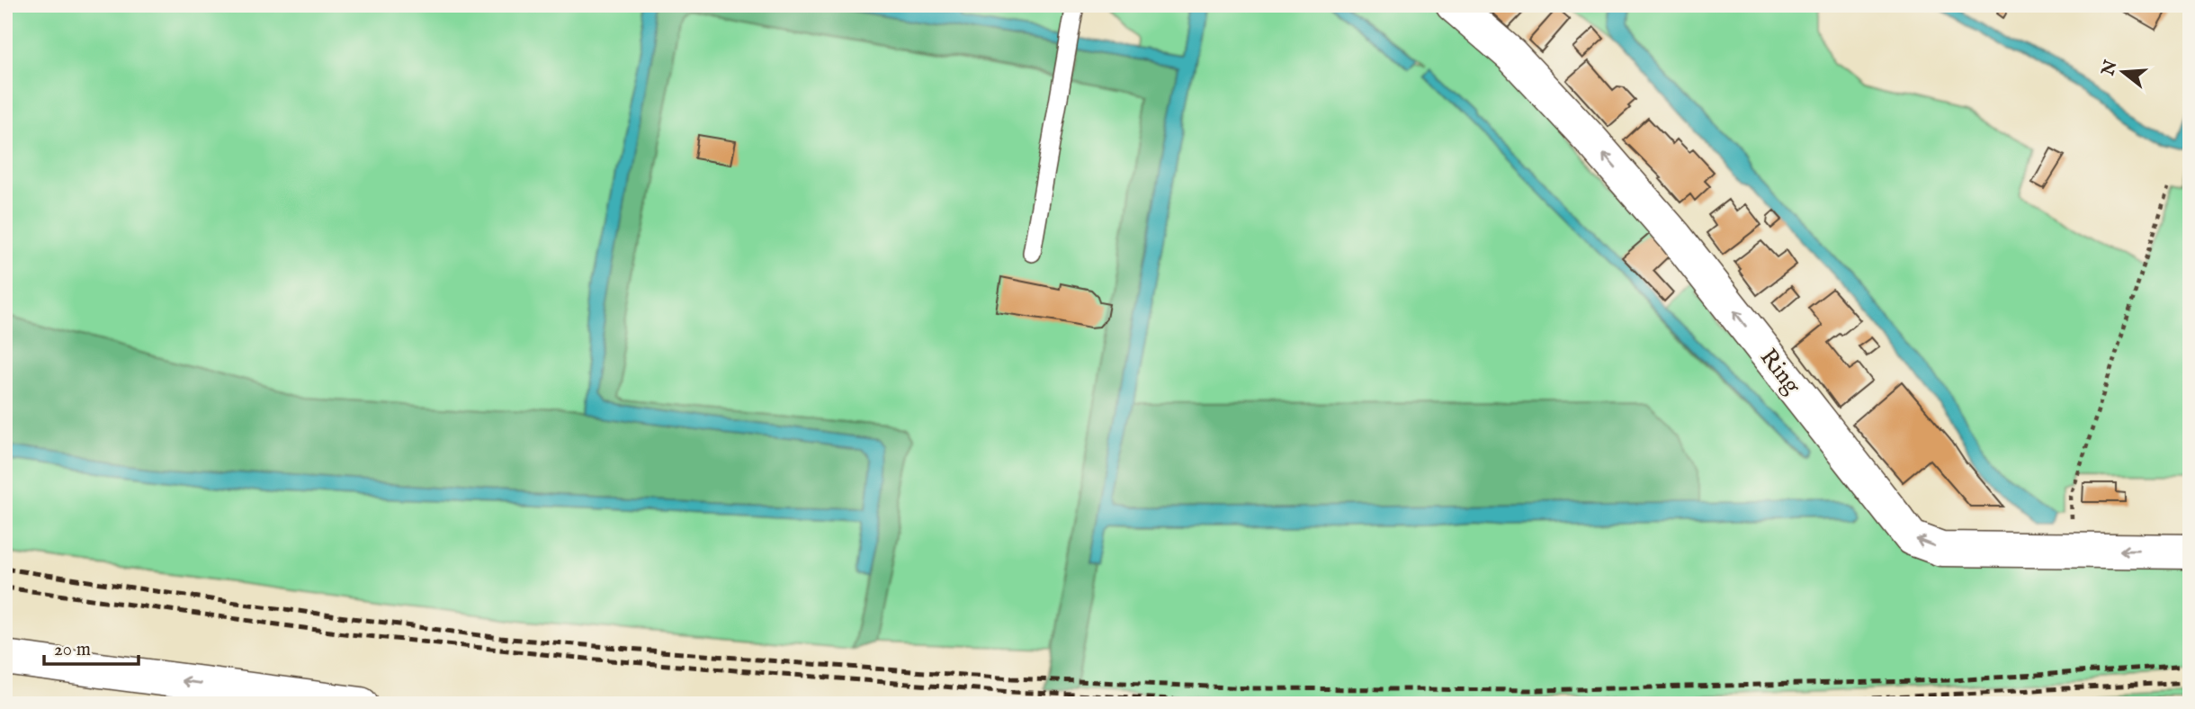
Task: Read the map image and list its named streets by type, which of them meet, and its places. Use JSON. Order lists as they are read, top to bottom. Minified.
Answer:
{"streets":{"main road":["Ring"]},"one_way":["Ring"],"scale_bar":"20 m","north":"left"}
